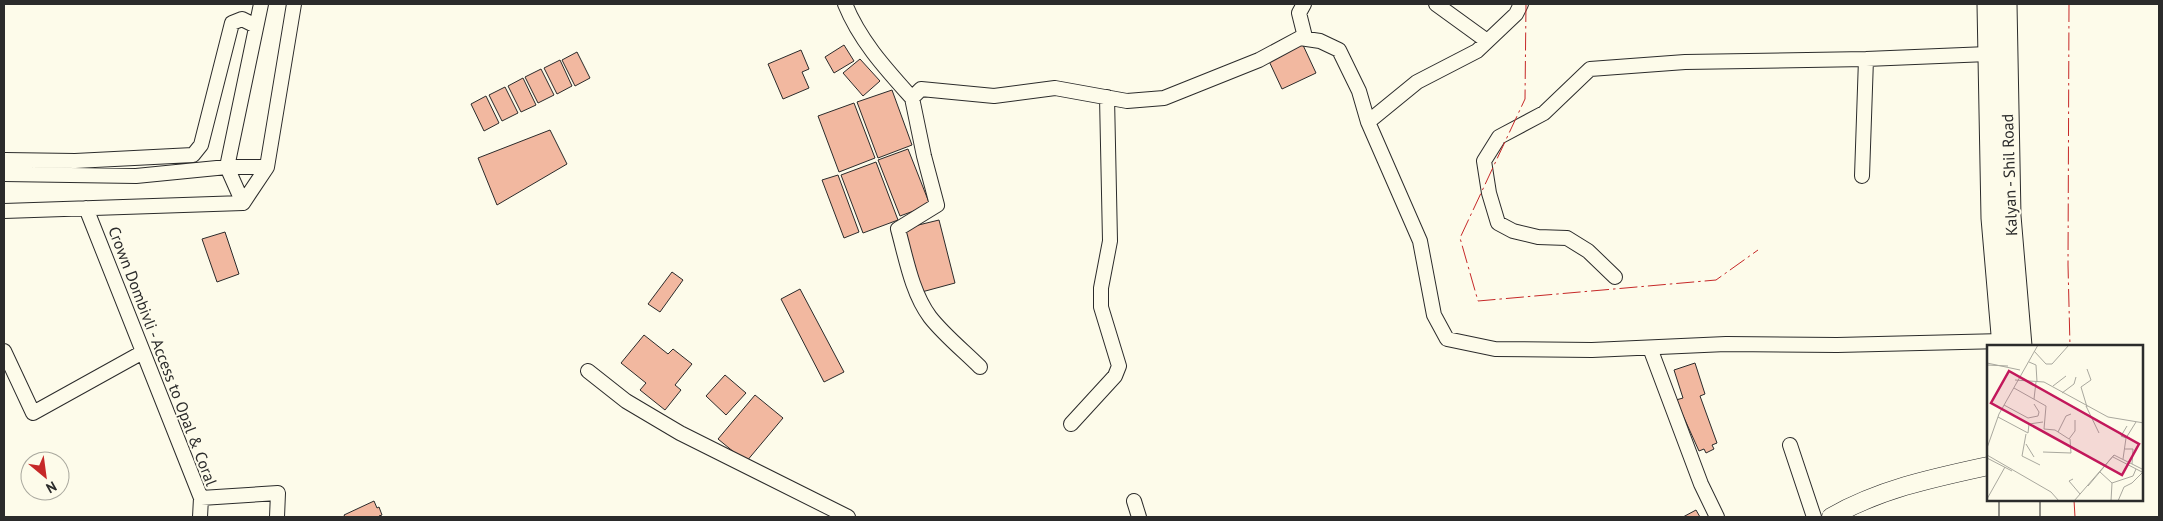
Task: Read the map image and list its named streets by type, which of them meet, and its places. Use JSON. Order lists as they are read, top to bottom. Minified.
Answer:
{"streets":{"main road":["Kalyan - Shil Road"],"street":["Crown Dombivli - Access to Opal & Coral"]},"north":"bottom right"}
